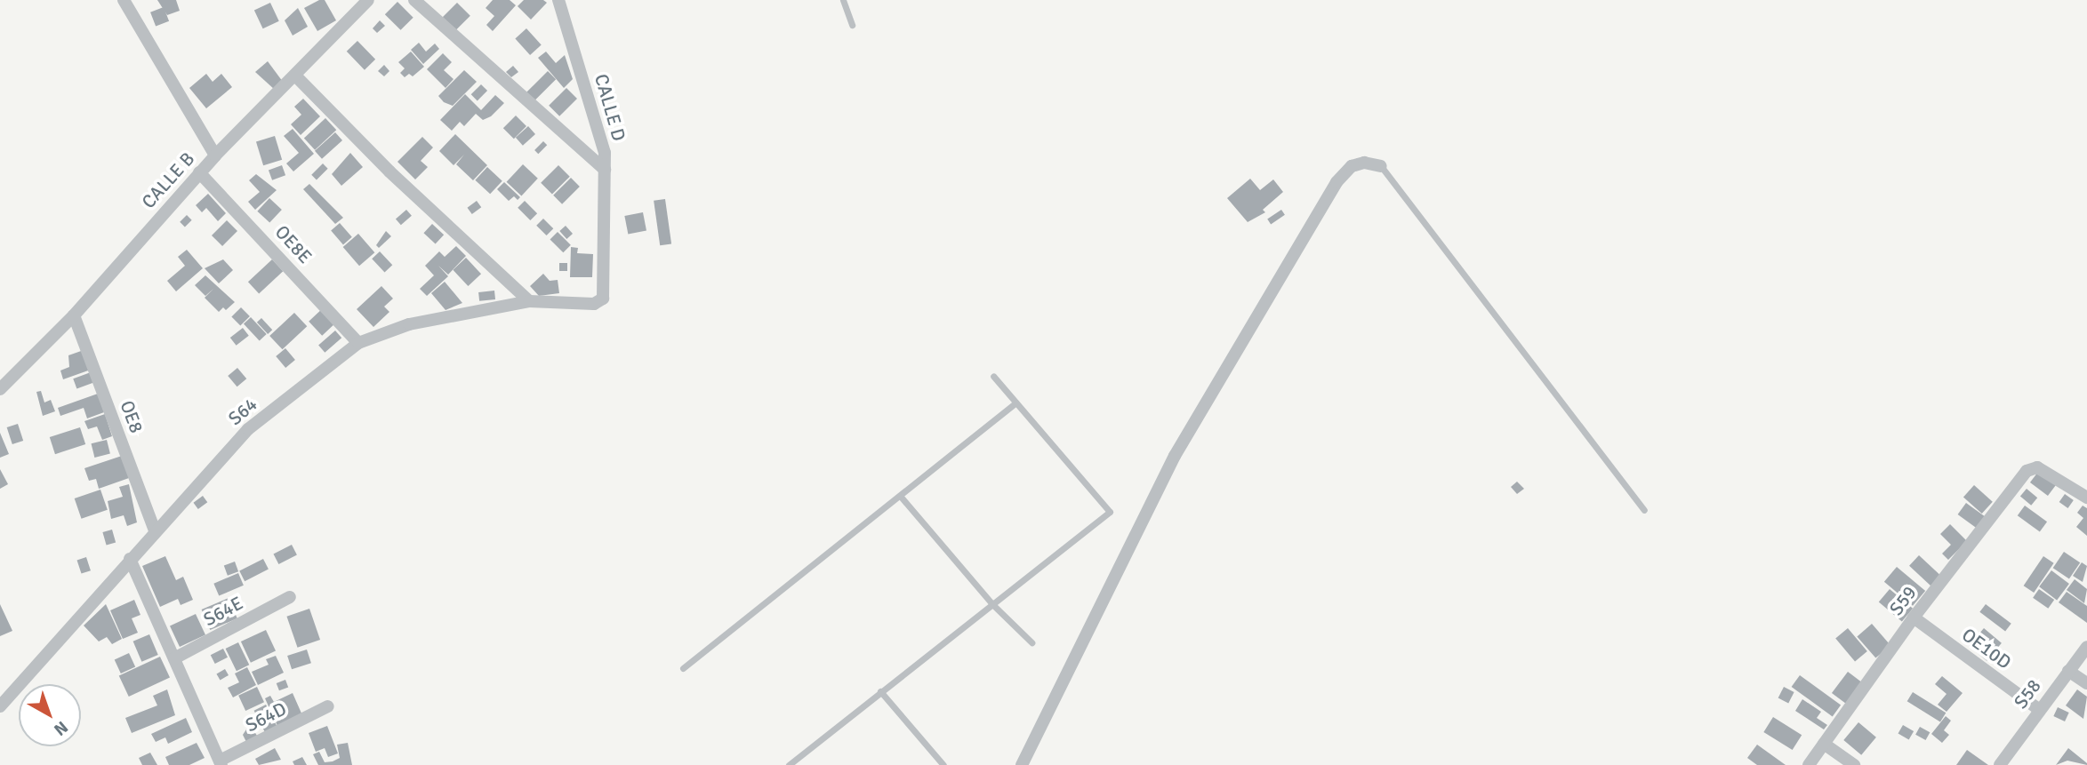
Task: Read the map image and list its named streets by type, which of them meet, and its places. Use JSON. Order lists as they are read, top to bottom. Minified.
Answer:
{"streets":{"street":["CALLE D","CALLE B","OE8E","S64","OE8","S59","S64E","OE10D","S58","S64D"]},"crossings":[["CALLE D","S64"],["CALLE B","OE8E"],["CALLE B","OE8"],["OE8E","S64"],["S64","OE8"],["S59","OE10D"],["OE10D","S58"]],"north":"bottom right"}
